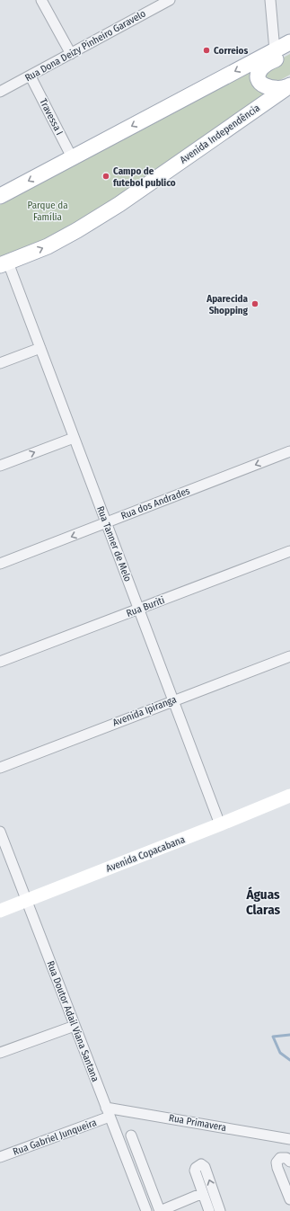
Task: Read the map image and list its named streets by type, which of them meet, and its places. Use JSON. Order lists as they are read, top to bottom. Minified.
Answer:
{"streets":{"main road":["Avenida Independência"],"street":["Rua Dona Deizy Pinheiro Garavelo","Travessa I","Rua dos Andrades","Rua Tanner de Melo","Rua Buriti","Avenida Ipiranga","Avenida Copacabana","Rua Doutor Adail Viana Santana","Rua Primavera","Rua Gabriel Junqueira"]},"crossings":[["Rua Dona Deizy Pinheiro Garavelo","Travessa I"],["Avenida Independência","Rua Tanner de Melo"],["Rua dos Andrades","Rua Tanner de Melo"],["Rua Tanner de Melo","Rua Buriti"],["Rua Tanner de Melo","Avenida Ipiranga"],["Rua Tanner de Melo","Avenida Copacabana"],["Avenida Copacabana","Rua Doutor Adail Viana Santana"],["Rua Doutor Adail Viana Santana","Rua Primavera"],["Rua Doutor Adail Viana Santana","Rua Gabriel Junqueira"],["Rua Primavera","Rua Gabriel Junqueira"]],"one_way":["Rua dos Andrades"],"districts":["Águas Claras"],"parks":["Parque da Família"],"places":["Correios","Campo de futebol publico","Aparecida Shopping"]}
